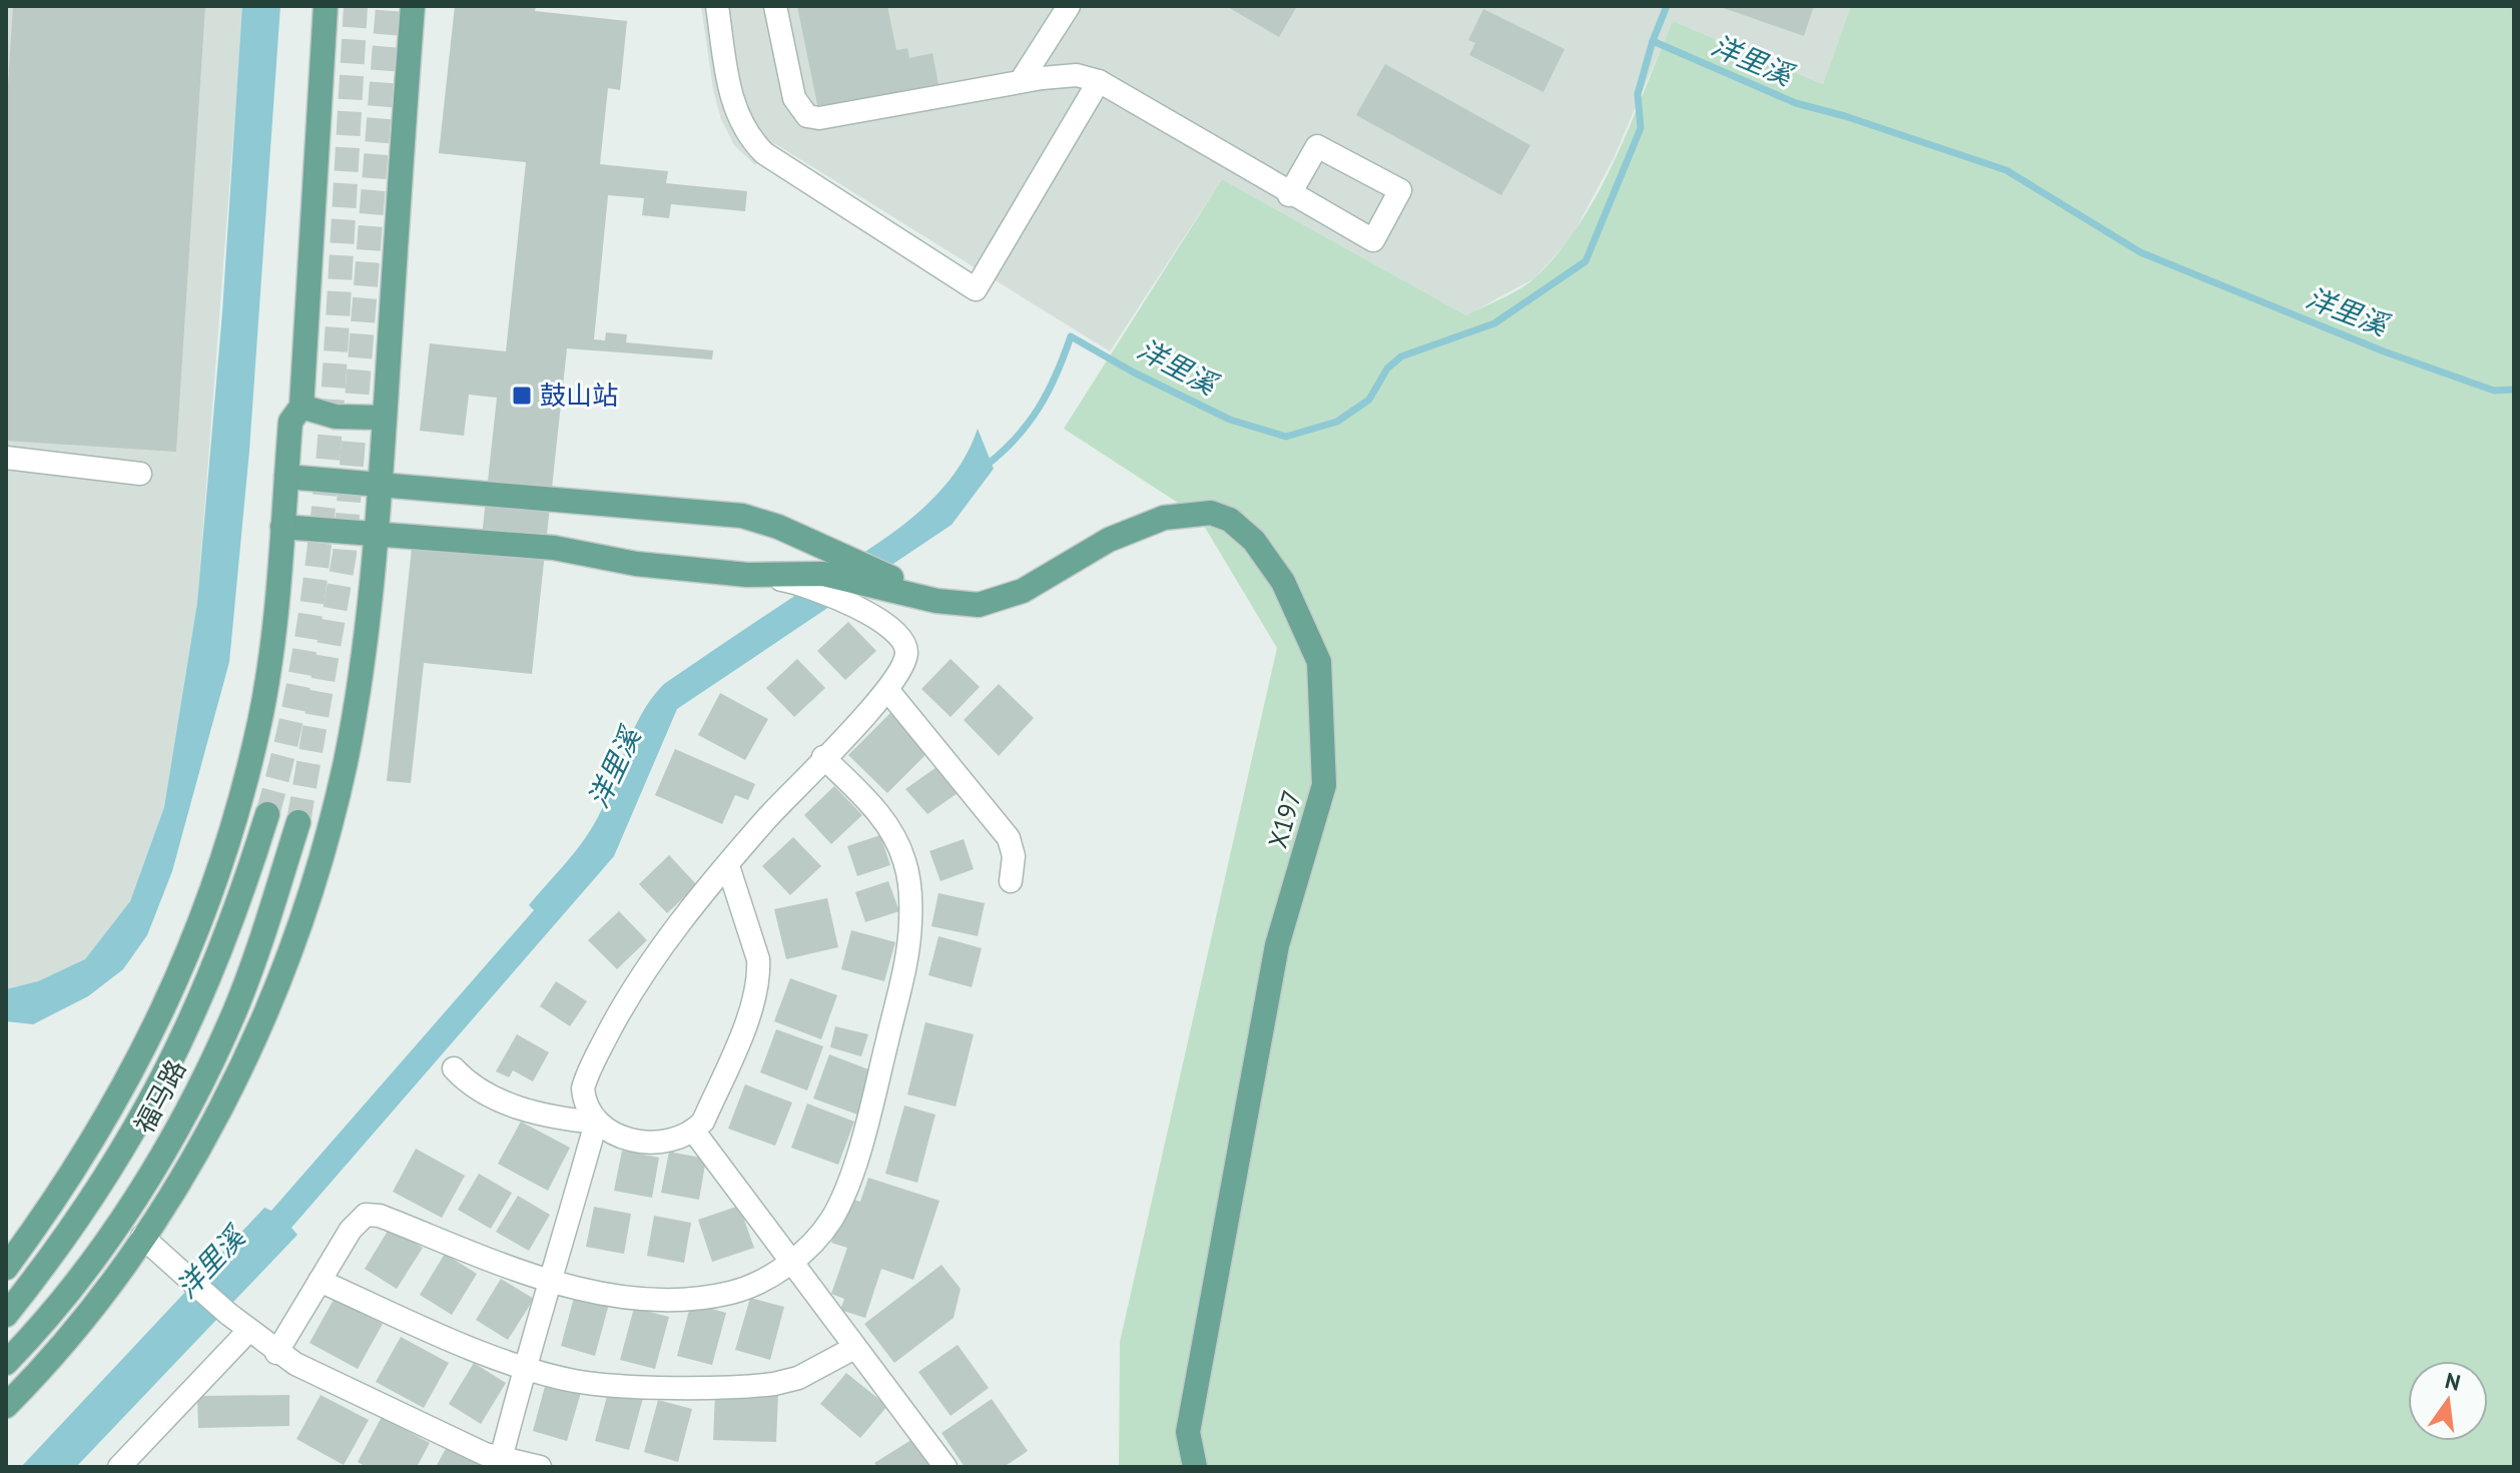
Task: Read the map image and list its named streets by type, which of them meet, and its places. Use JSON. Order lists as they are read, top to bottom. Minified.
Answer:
{"streets":{"main road":["X197","福马路"]},"water":["洋里溪"],"places":{"transit":["鼓山站"]},"north":"top"}
